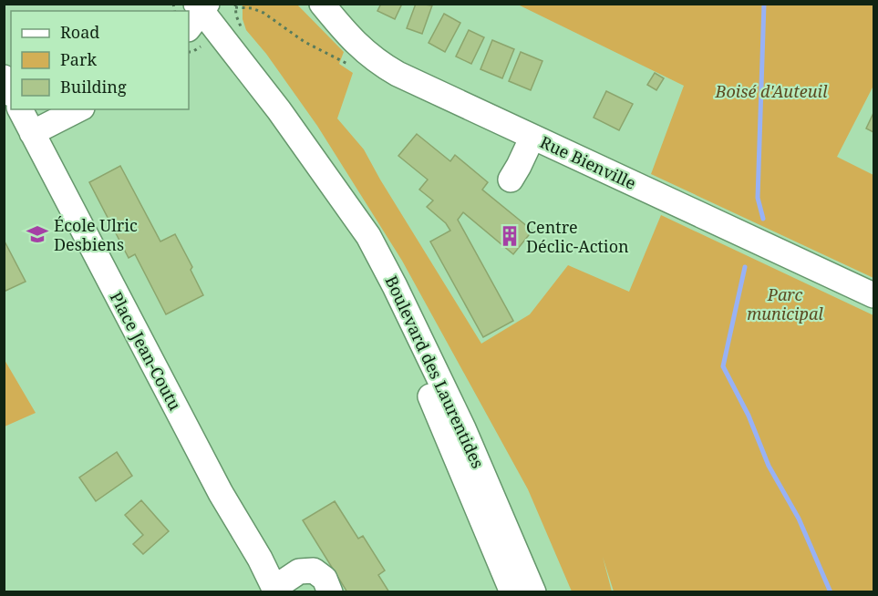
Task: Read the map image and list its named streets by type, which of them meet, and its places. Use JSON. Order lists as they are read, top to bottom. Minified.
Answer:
{"streets":{"street":["Rue Bienville","Place Jean-Coutu","Boulevard des Laurentides"]},"parks":["Boisé d'Auteuil","Parc municipal"],"places":{"school or university":["École Ulric Desbiens"],"building":["Centre Déclic-Action"]},"legend":["Road","Park","Building"]}
